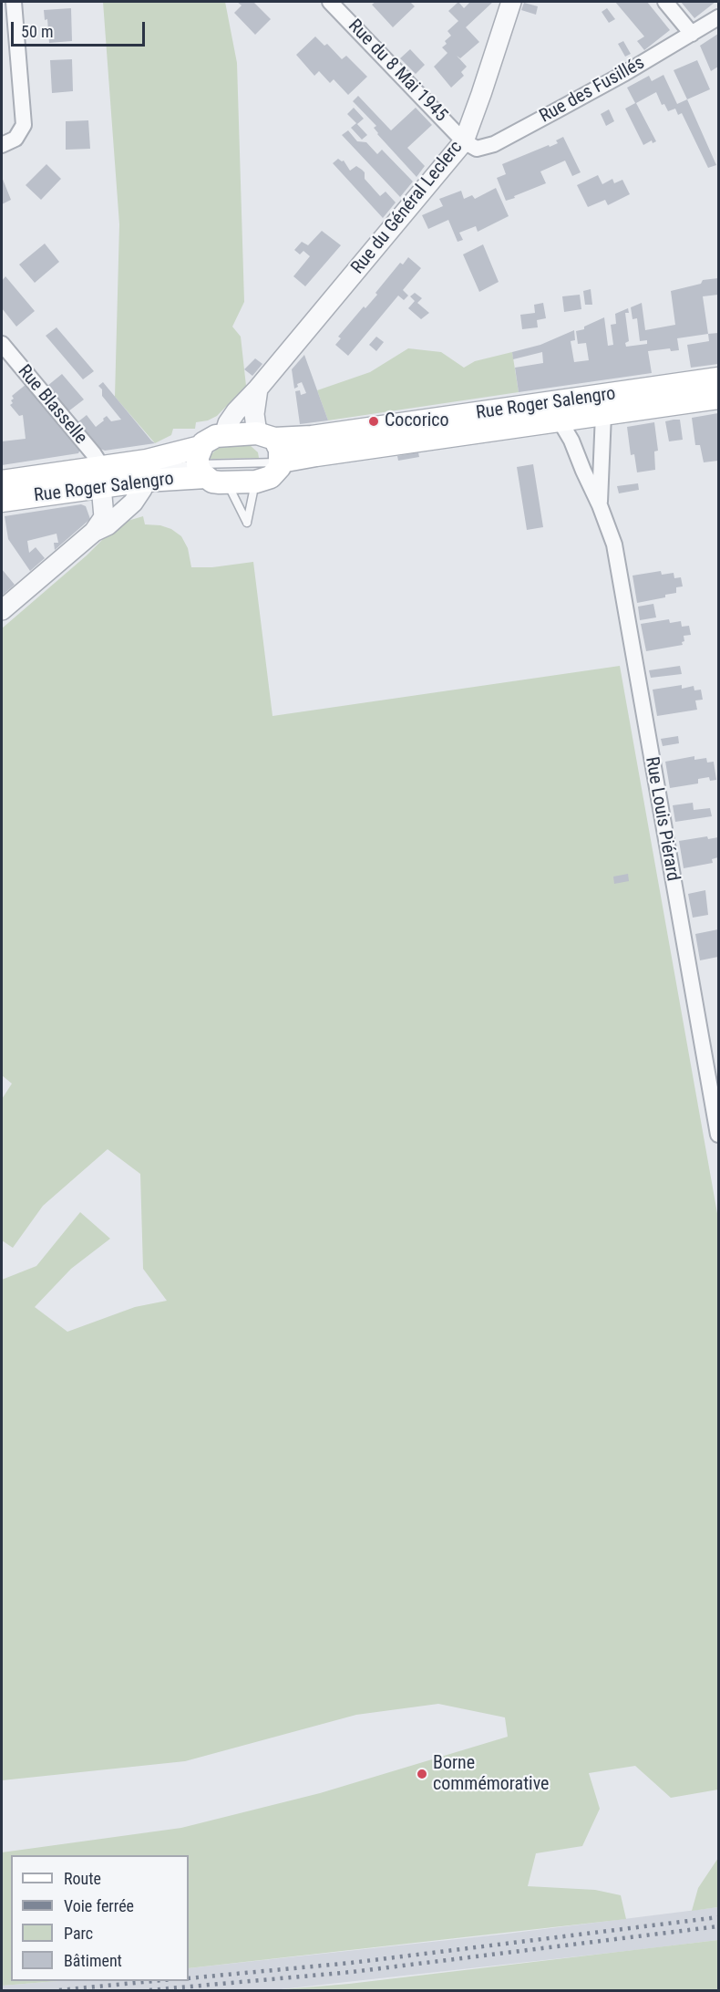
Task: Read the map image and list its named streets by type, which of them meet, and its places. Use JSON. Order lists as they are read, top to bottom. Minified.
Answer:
{"streets":{"main road":["Rue Roger Salengro"],"street":["Rue du 8 Mai 1945","Rue des Fusillés","Rue du Général Leclerc","Rue Blasselle","Rue Louis Piérard"]},"crossings":[["Rue du 8 Mai 1945","Rue des Fusillés"],["Rue du 8 Mai 1945","Rue du Général Leclerc"],["Rue des Fusillés","Rue du Général Leclerc"],["Rue du Général Leclerc","Rue Roger Salengro"],["Rue Roger Salengro","Rue Blasselle"],["Rue Roger Salengro","Rue Louis Piérard"]],"places":["Cocorico","Borne commémorative"],"legend":["Route","Voie ferrée","Parc","Bâtiment"],"scale_bar":"50 m"}
